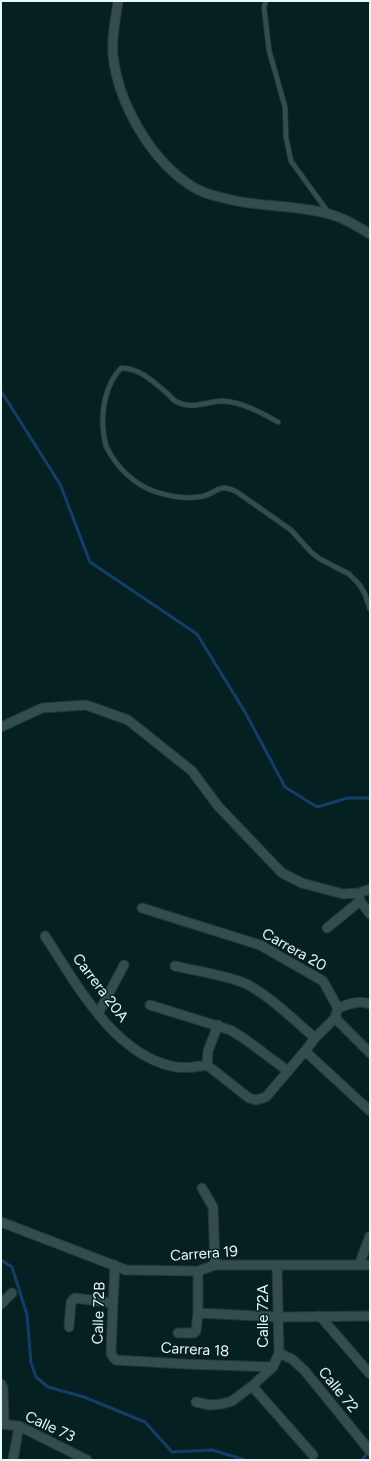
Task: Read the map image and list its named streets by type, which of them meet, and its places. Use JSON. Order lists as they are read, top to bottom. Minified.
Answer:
{"streets":{"street":["Carrera 20","Carrera 20A","Carrera 19","Calle 72B","Calle 72A","Carrera 18","Calle 72","Calle 73"]},"crossings":[["Carrera 19","Calle 72B"],["Carrera 19","Calle 72A"],["Calle 72B","Carrera 18"],["Calle 72A","Carrera 18"],["Calle 72A","Calle 72"]]}
